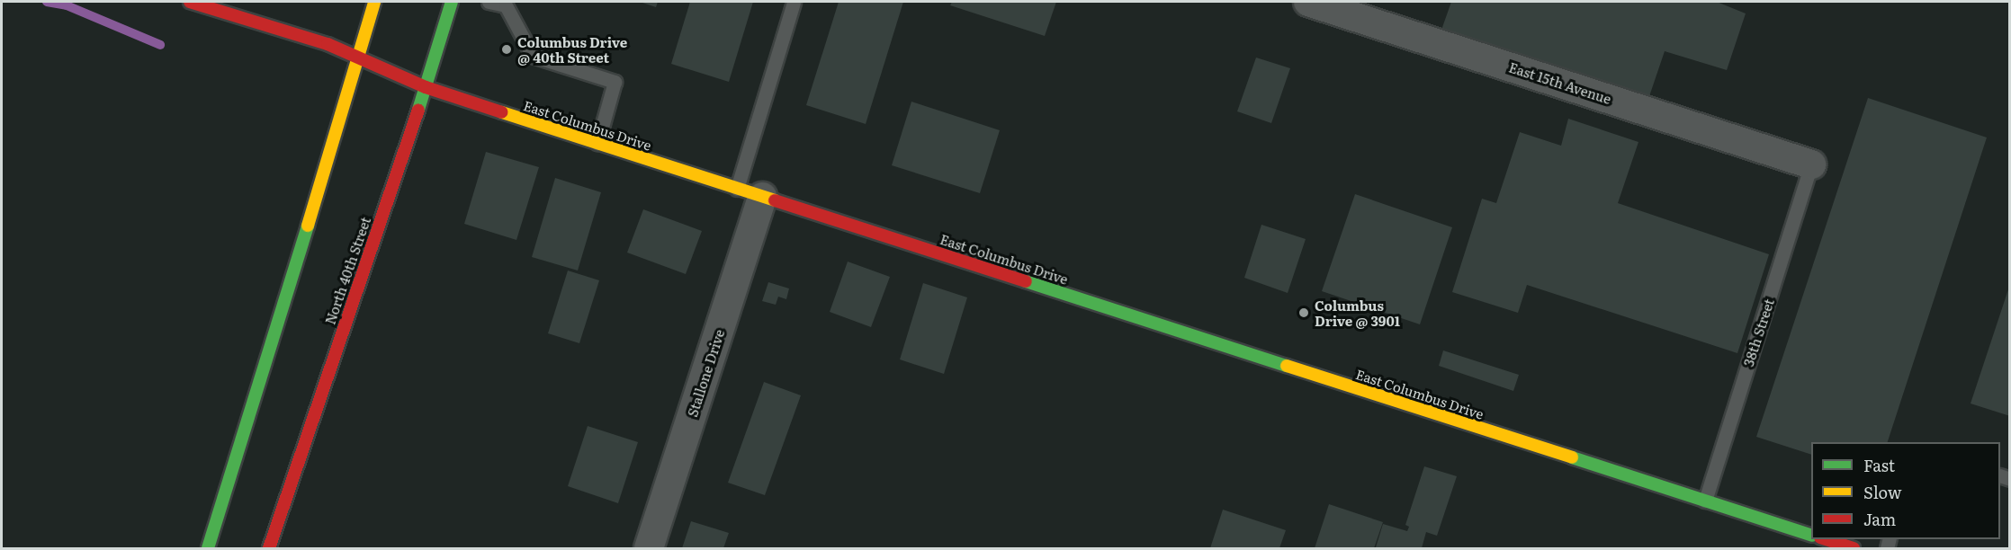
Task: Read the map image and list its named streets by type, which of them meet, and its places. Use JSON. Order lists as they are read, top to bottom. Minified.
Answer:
{"streets":{"main road":["East Columbus Drive","North 40th Street"],"street":["East 15th Avenue","Stallone Drive"],"lane":["38th Street"]},"crossings":[["East 15th Avenue","38th Street"],["East Columbus Drive","North 40th Street"],["East Columbus Drive","38th Street"],["East Columbus Drive","Stallone Drive"]],"places":["Columbus Drive @ 40th Street","Columbus Drive @ 3901"],"legend":["Fast","Slow","Jam"]}
